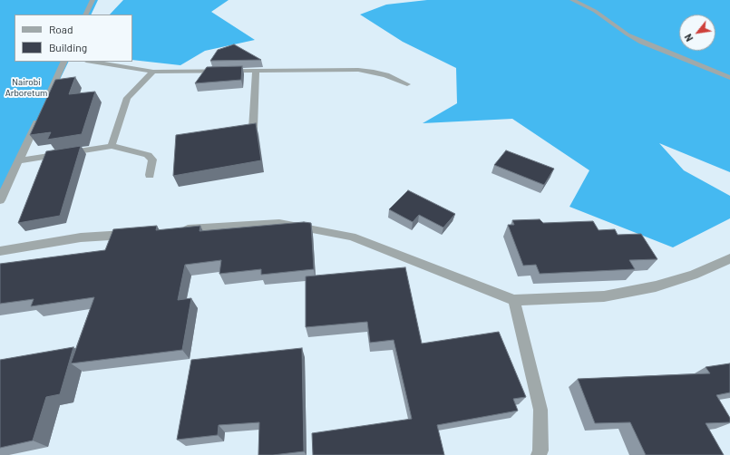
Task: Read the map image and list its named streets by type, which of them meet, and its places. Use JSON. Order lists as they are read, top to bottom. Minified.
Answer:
{"parks":["Nairobi Arboretum"],"legend":["Road","Building"],"north":"bottom left"}
